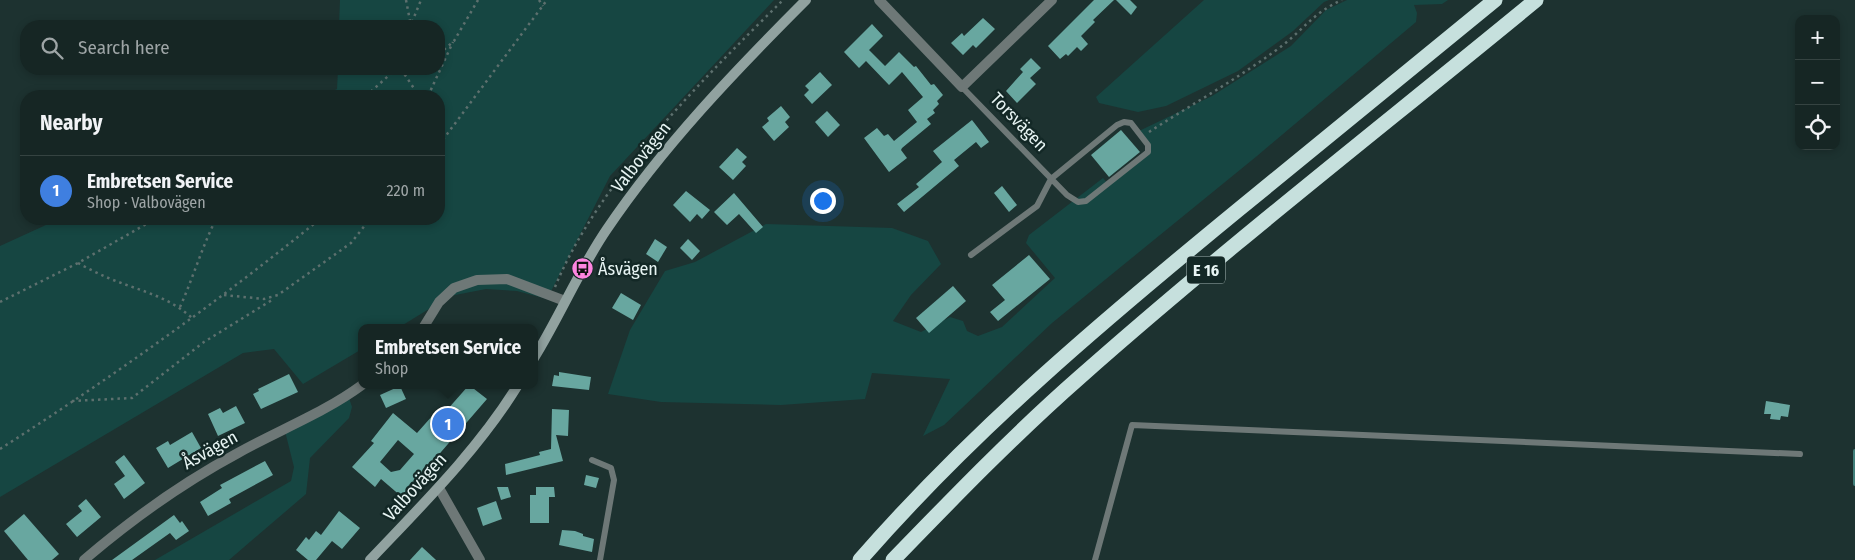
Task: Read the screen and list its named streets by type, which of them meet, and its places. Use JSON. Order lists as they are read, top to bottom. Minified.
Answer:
{"streets":{"highway":["E 16"],"main road":["Valbovägen"],"street":["Torsvägen","Åsvägen"]},"places":{"bus stop":["Åsvägen"]},"page":{"map_buttons":["+","−"],"search":"Search here","heading":"Nearby","list":[{"mark":"1","name":"Embretsen Service","note":"Shop · Valbovägen","value":"220 m"}],"popup":["Embretsen Service","Shop"],"pins":"1"}}
